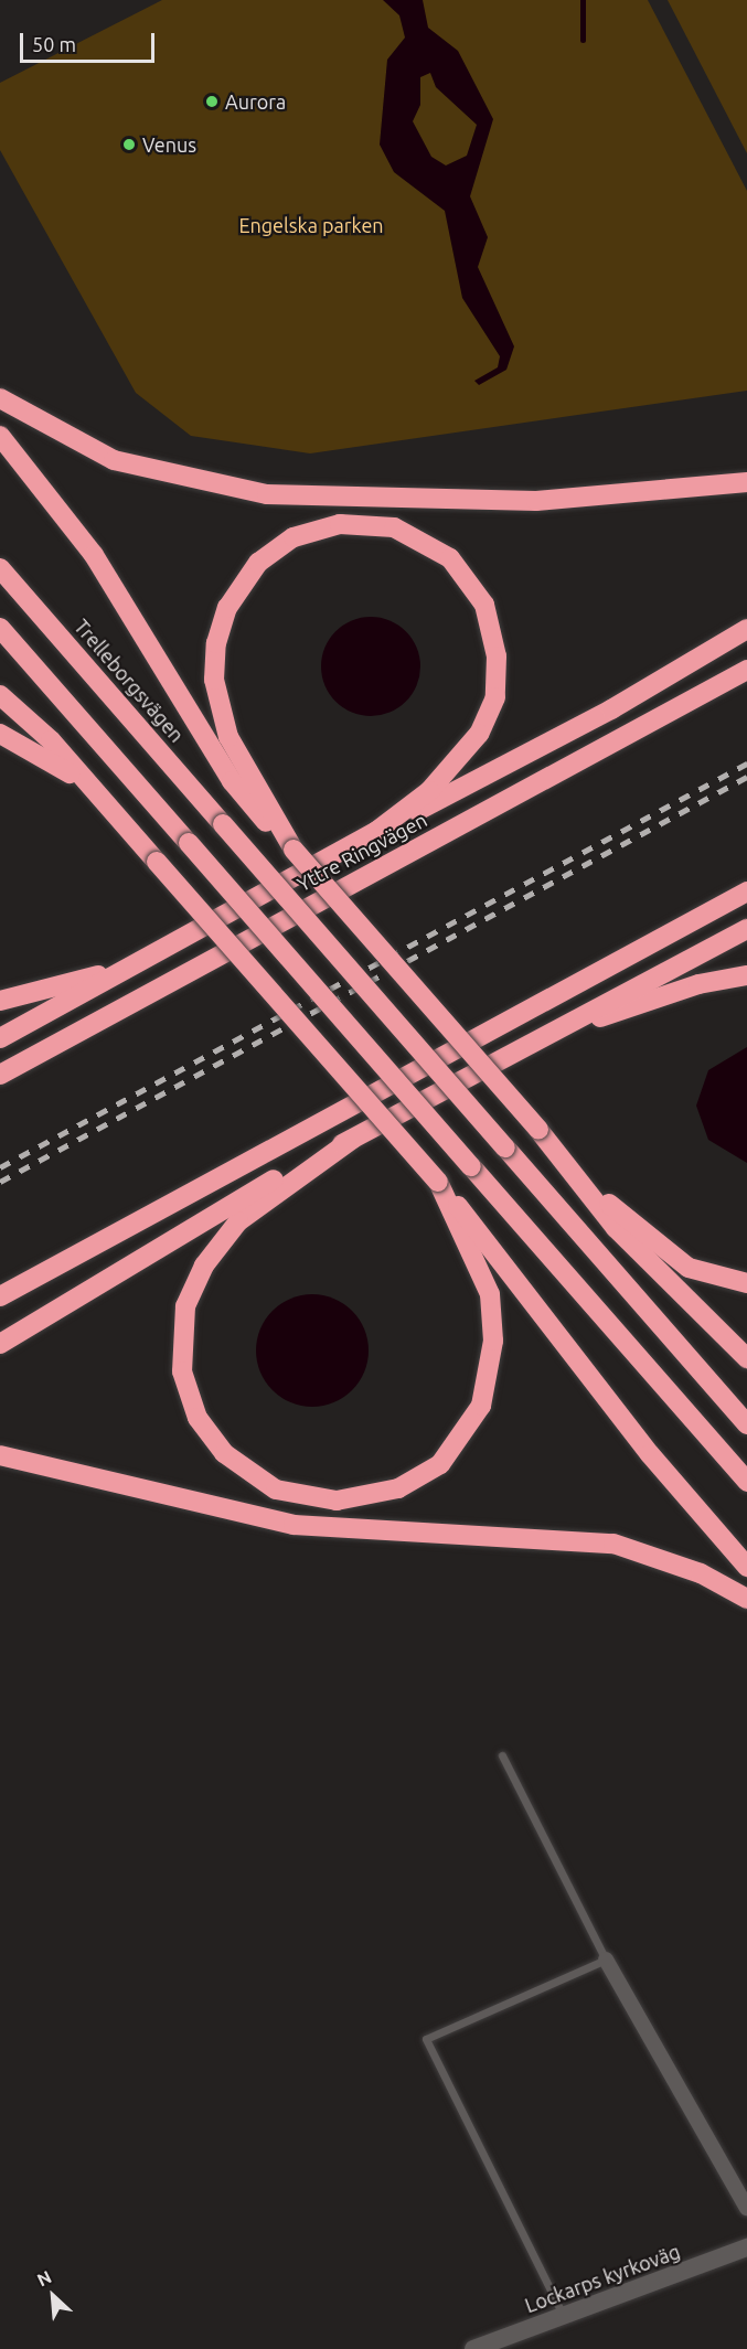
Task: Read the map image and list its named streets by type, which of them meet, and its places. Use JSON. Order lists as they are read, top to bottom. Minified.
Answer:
{"streets":{"highway":["Trelleborgsvägen","Yttre Ringvägen"],"street":["Lockarps kyrkoväg"]},"parks":["Engelska parken"],"places":["Aurora","Venus"],"scale_bar":"50 m","north":"top left"}
